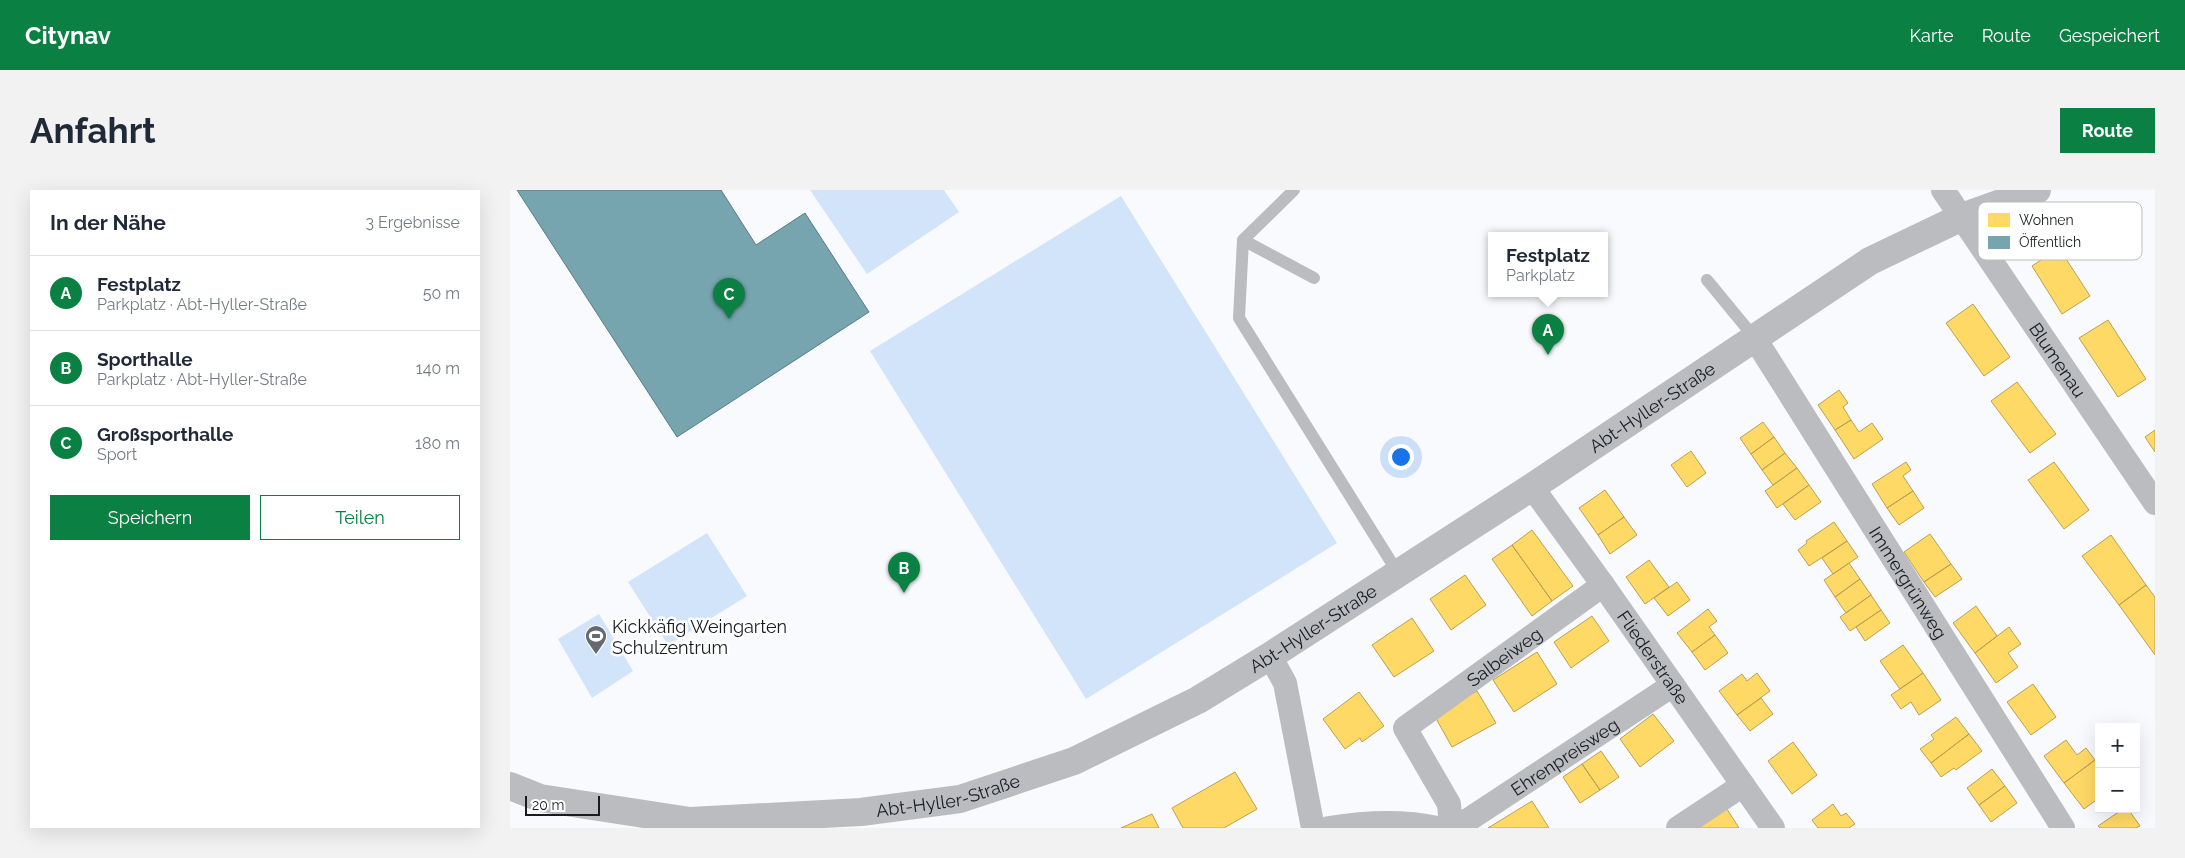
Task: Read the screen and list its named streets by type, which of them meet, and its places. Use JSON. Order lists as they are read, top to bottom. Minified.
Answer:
{"streets":{"street":["Blumenau","Abt-Hyller-Straße","Immergrünweg","Salbeiweg","Fliederstraße","Ehrenpreisweg"]},"crossings":[["Blumenau","Abt-Hyller-Straße"],["Abt-Hyller-Straße","Immergrünweg"],["Abt-Hyller-Straße","Fliederstraße"],["Salbeiweg","Fliederstraße"],["Fliederstraße","Ehrenpreisweg"]],"places":{"sports":["Kickkäfig Weingarten Schulzentrum"]},"legend":["Wohnen","Öffentlich"],"scale_bar":"20 m","page":{"header":"Citynav","nav":["Karte","Route","Gespeichert"],"buttons":["Route",["Speichern","Teilen"]],"title":"Anfahrt","heading":["In der Nähe","3 Ergebnisse"],"popup":["Festplatz","Parkplatz"],"list":[{"mark":"A","name":"Festplatz","note":"Parkplatz · Abt-Hyller-Straße","value":"50 m"},{"mark":"B","name":"Sporthalle","note":"Parkplatz · Abt-Hyller-Straße","value":"140 m"},{"mark":"C","name":"Großsporthalle","note":"Sport","value":"180 m"}],"pins":["C","A","B"],"map_buttons":["+","−"],"scale":"20 m"}}
